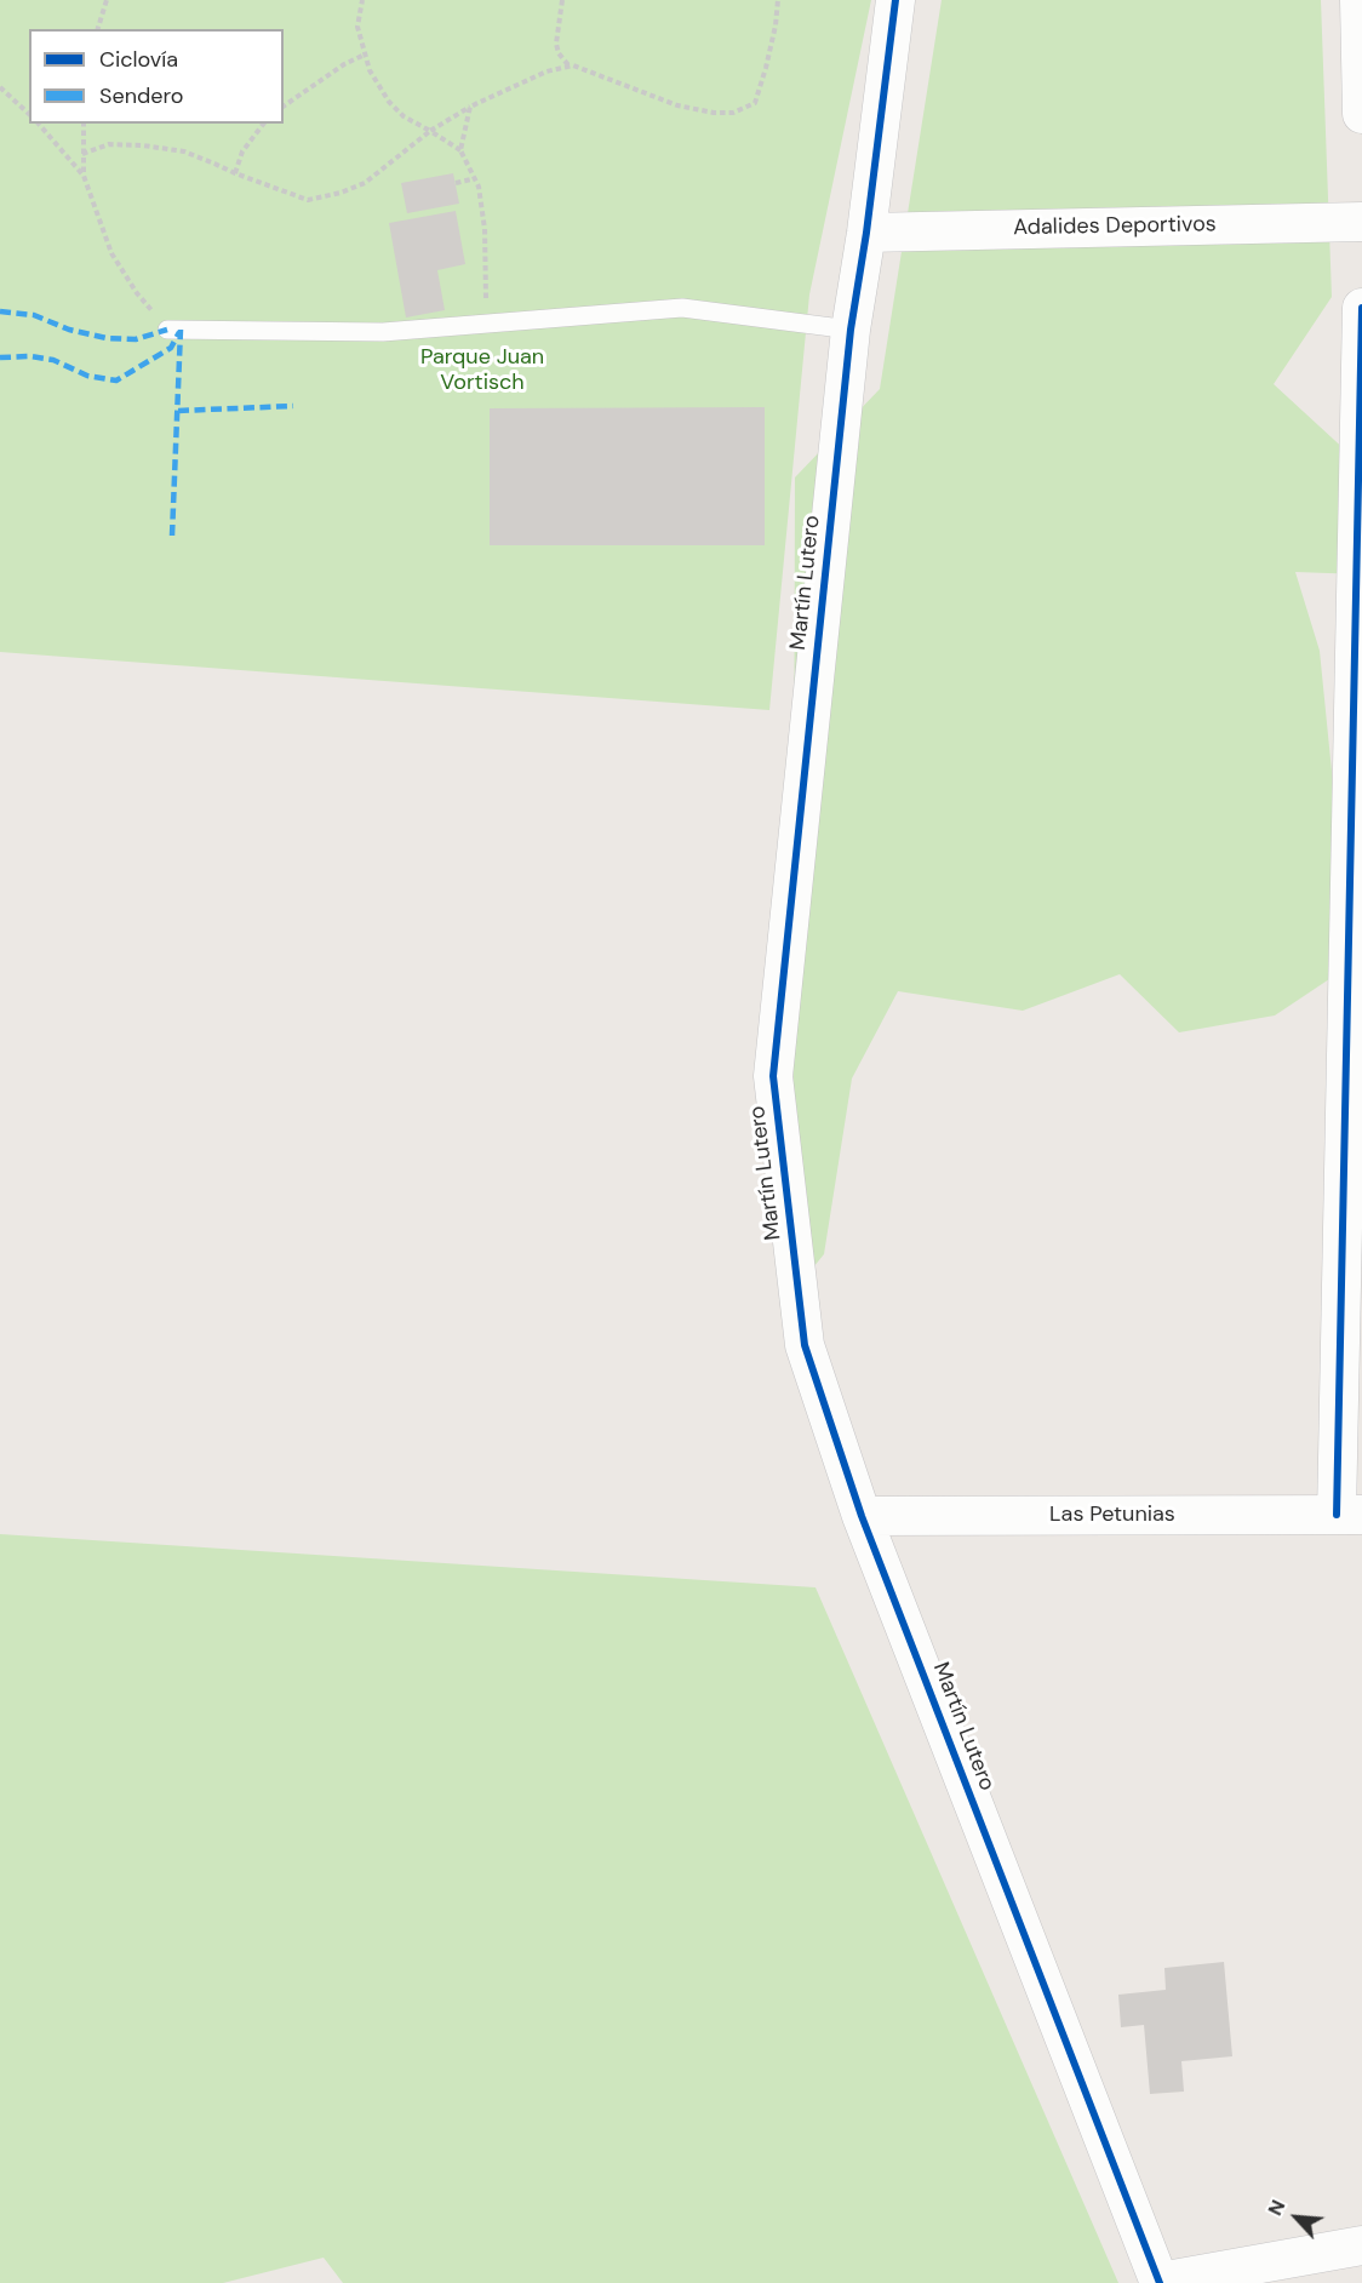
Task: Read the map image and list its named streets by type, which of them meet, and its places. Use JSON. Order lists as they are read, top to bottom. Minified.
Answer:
{"streets":{"street":["Adalides Deportivos","Martín Lutero","Las Petunias"]},"crossings":[["Adalides Deportivos","Martín Lutero"],["Martín Lutero","Las Petunias"]],"parks":["Parque Juan Vortisch"],"legend":["Ciclovía","Sendero"],"north":"top left"}
